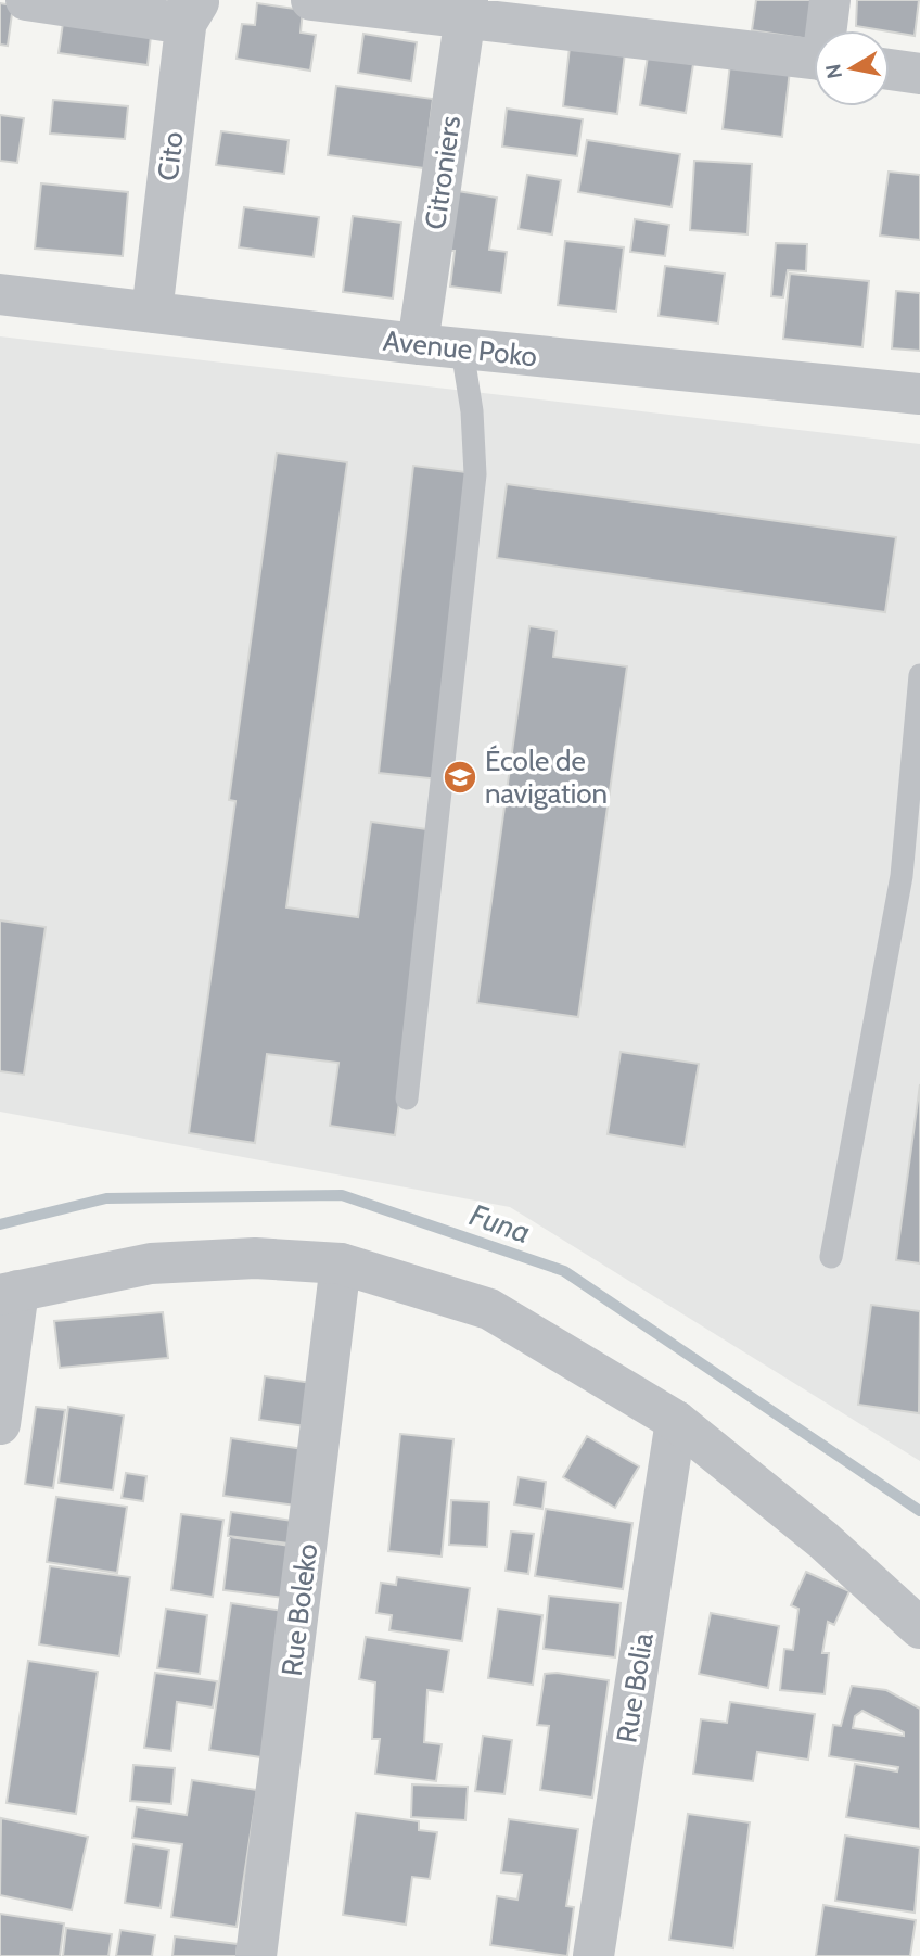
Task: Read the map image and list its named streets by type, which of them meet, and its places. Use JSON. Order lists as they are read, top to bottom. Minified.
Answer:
{"streets":{"street":["Cito","Citroniers","Avenue Poko","Rue Boleko","Rue Bolia"]},"crossings":[["Cito","Avenue Poko"],["Citroniers","Avenue Poko"]],"water":["Funa"],"places":{"school or university":["École de navigation"]},"north":"left"}
